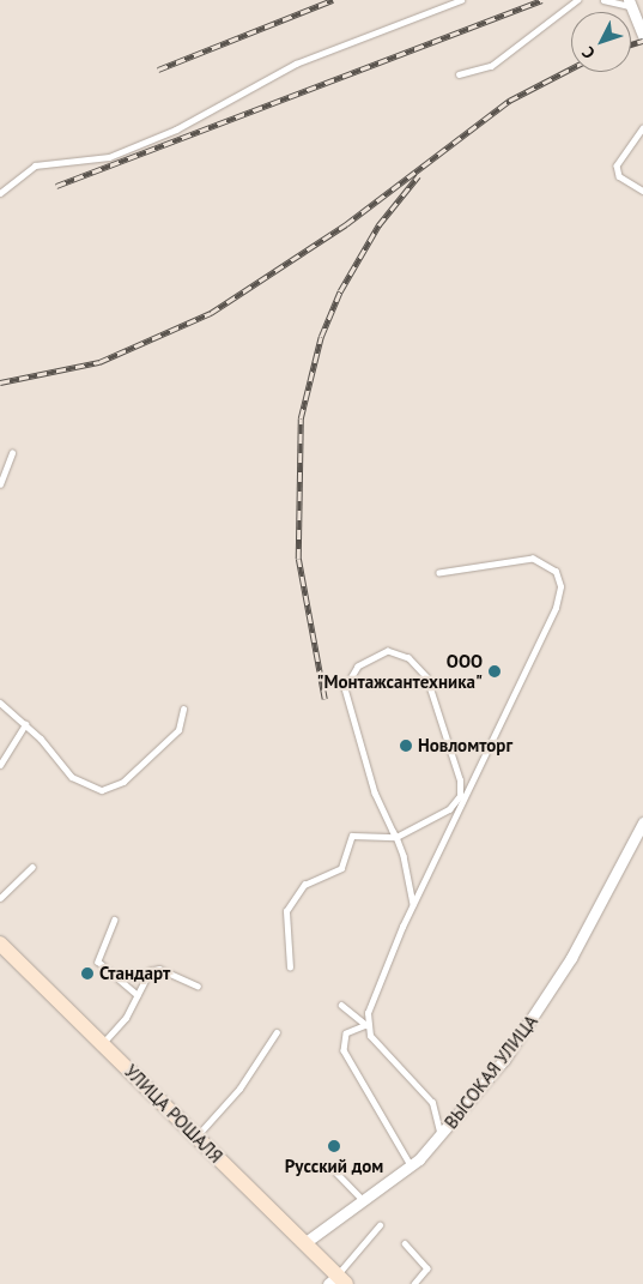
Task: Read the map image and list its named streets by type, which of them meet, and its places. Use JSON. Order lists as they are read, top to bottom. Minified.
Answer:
{"streets":{"main road":["УЛИЦА РОШАЛЯ"],"street":["ВЫСОКАЯ УЛИЦА"]},"crossings":[["ВЫСОКАЯ УЛИЦА","УЛИЦА РОШАЛЯ"]],"places":["ООО \"Монтажсантехника\"","Новломторг","Стандарт","Русский дом"],"north":"bottom left"}
